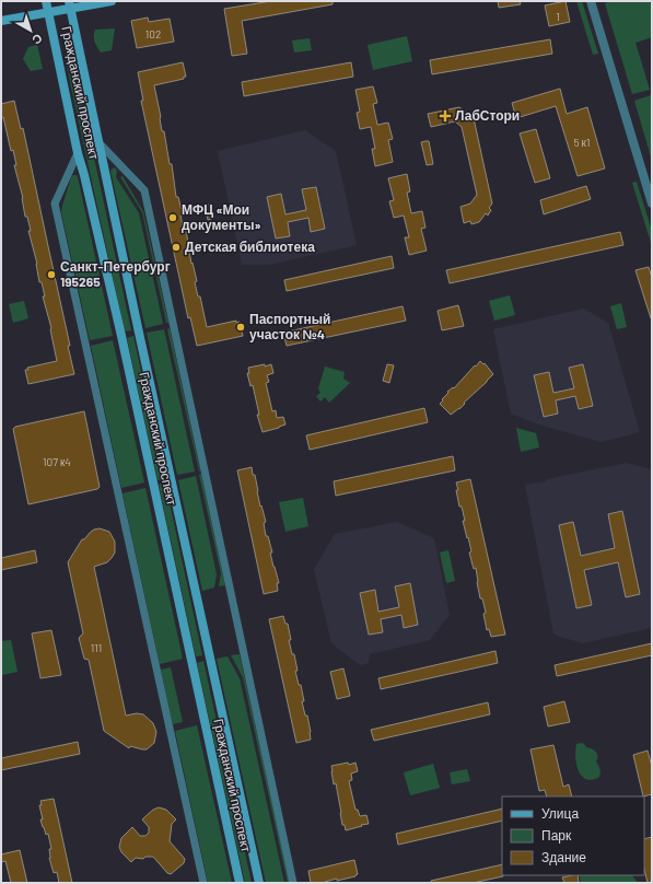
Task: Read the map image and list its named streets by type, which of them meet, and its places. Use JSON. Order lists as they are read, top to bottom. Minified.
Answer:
{"streets":{"main road":["Гражданский проспект"]},"places":{"health":["ЛабСтори"],"other":["МФЦ «Мои документы»","Детская библиотека","Санкт-Петербург 195265","Паспортный участок №4"]},"house_numbers":["1","102","5 к1","107 к4","111"],"legend":["Улица","Парк","Здание"],"north":"bottom right"}
